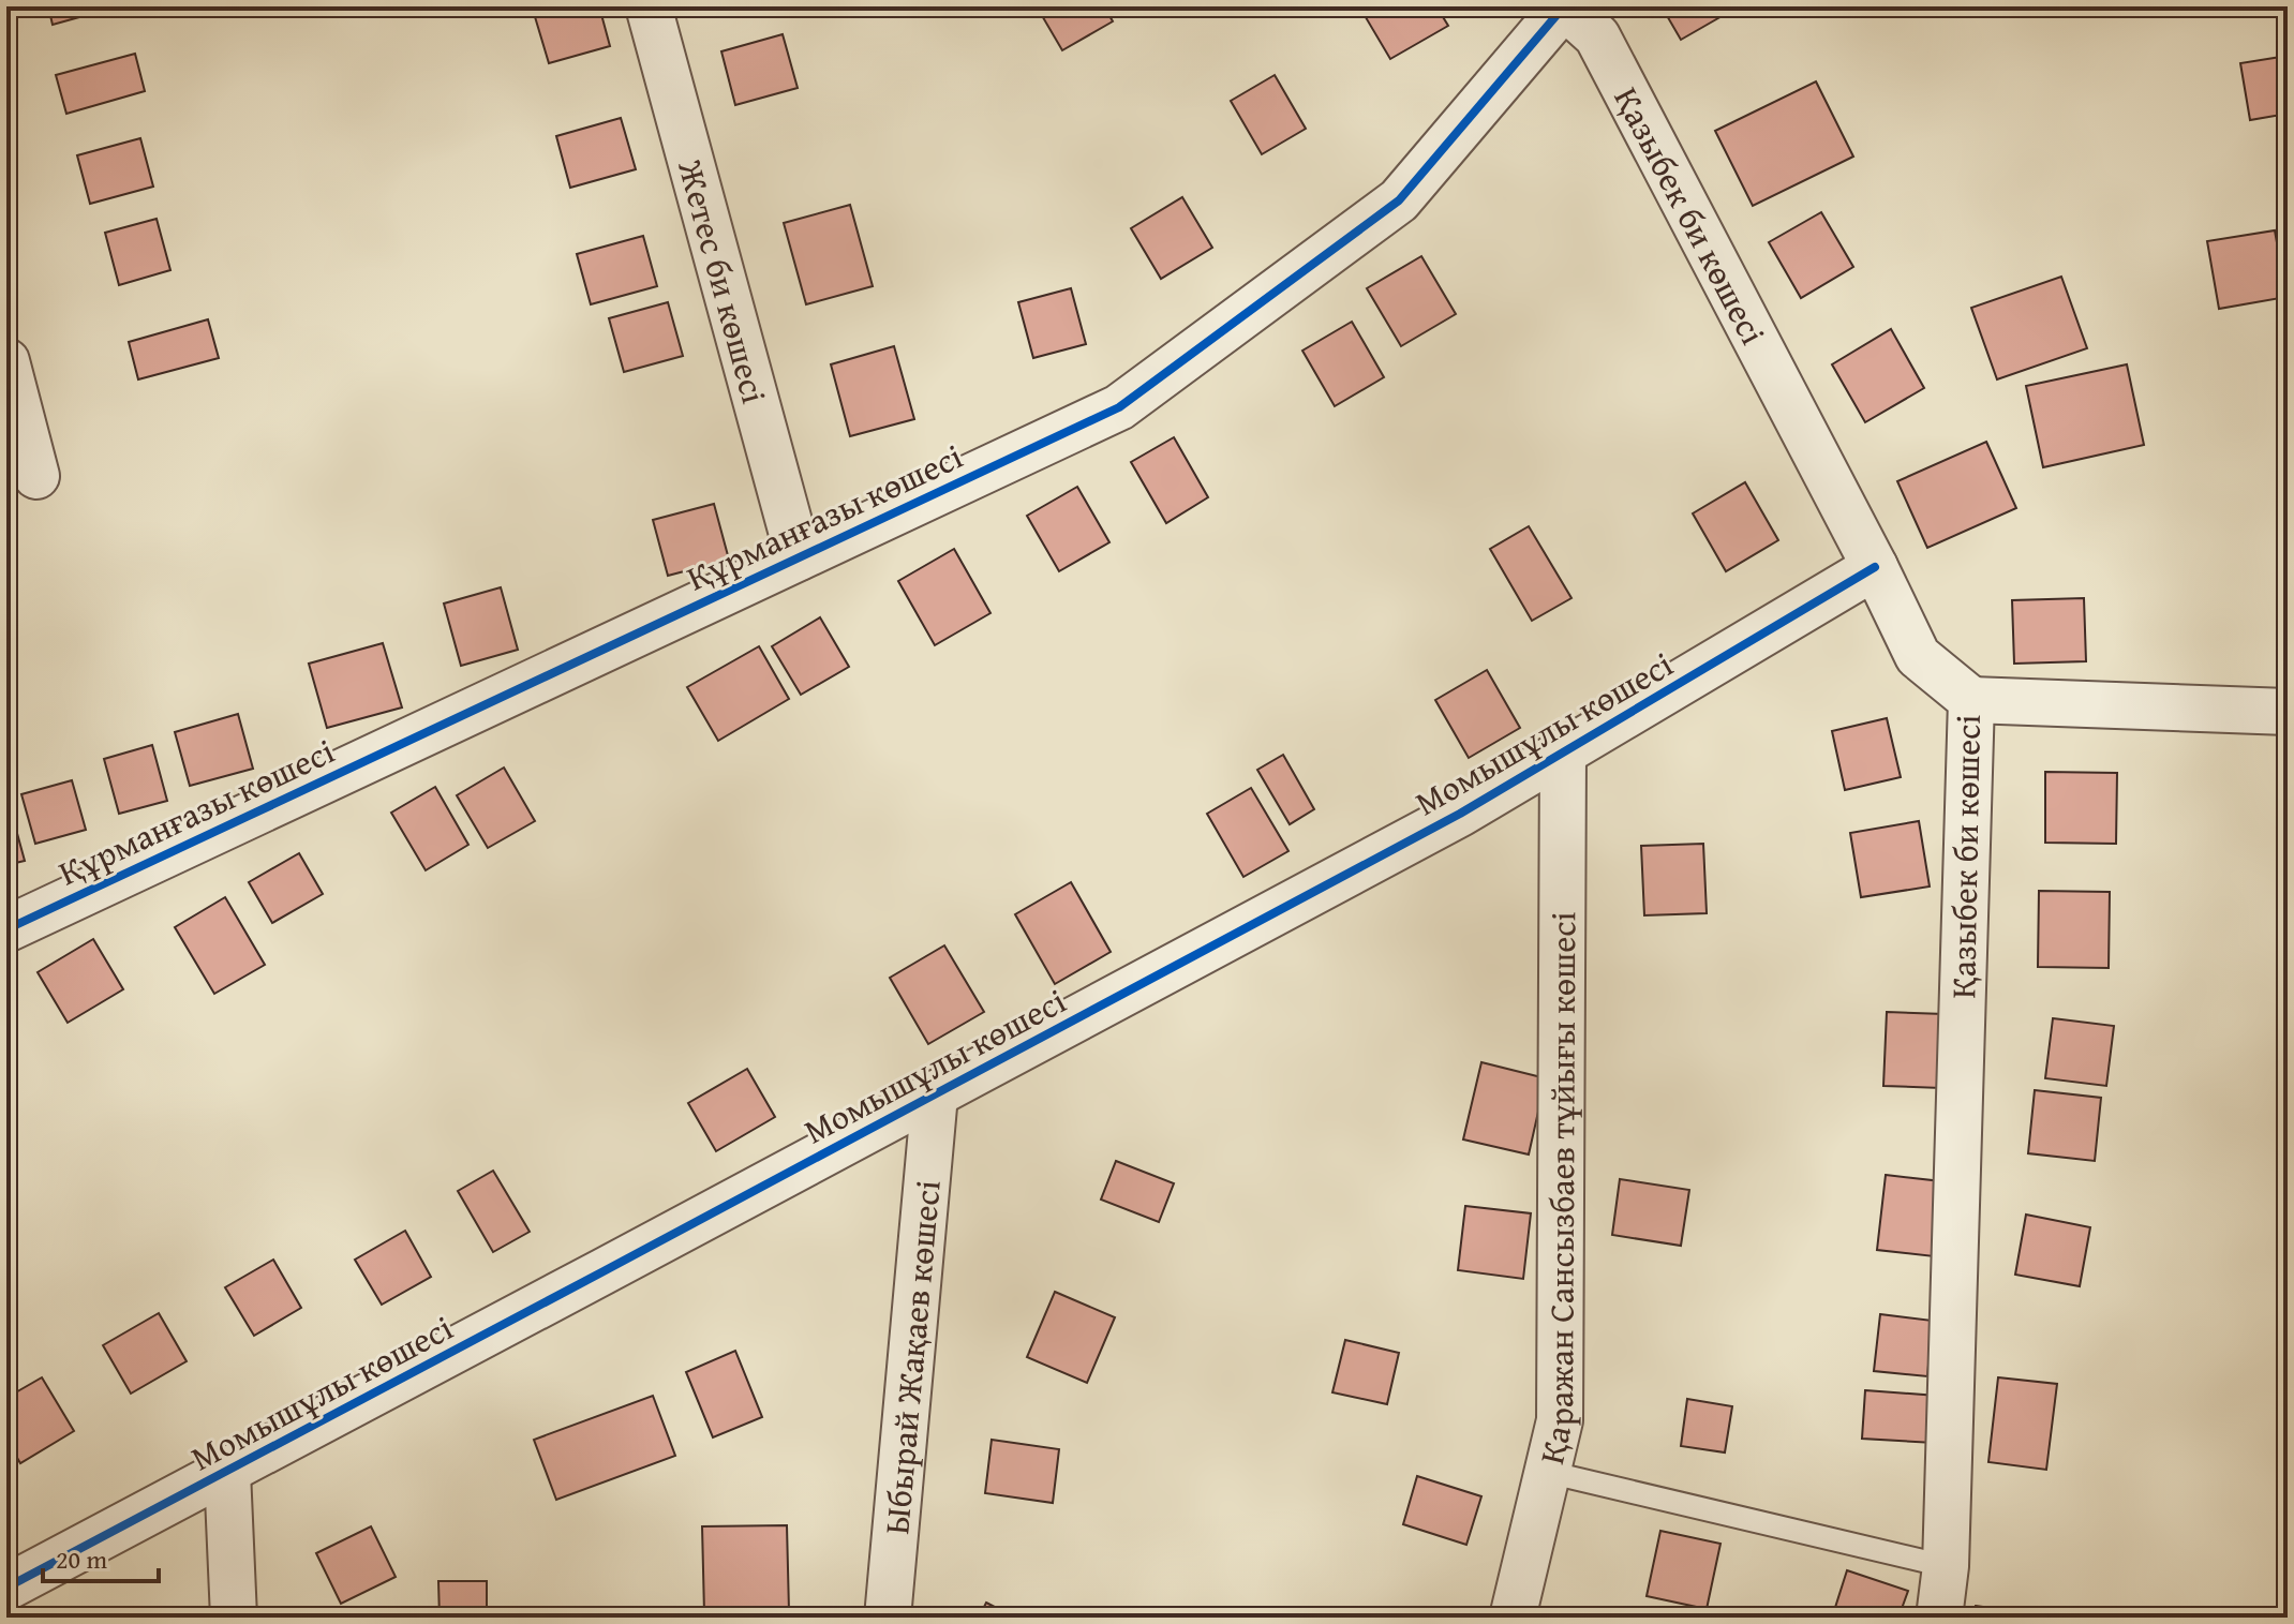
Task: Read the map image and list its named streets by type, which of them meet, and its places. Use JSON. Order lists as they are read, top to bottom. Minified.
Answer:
{"streets":{"street":["Қазыбек би көшесі","Жетес би көшесі","Құрманғазы көшесі","Момышұлы көшесі","Қаражан Сансызбаев тұйығы көшесі","Ыбырай Жақаев көшесі"]},"crossings":[["Қазыбек би көшесі","Құрманғазы көшесі"],["Қазыбек би көшесі","Момышұлы көшесі"],["Жетес би көшесі","Құрманғазы көшесі"],["Момышұлы көшесі","Қаражан Сансызбаев тұйығы көшесі"],["Момышұлы көшесі","Ыбырай Жақаев көшесі"]],"scale_bar":"20 m"}
